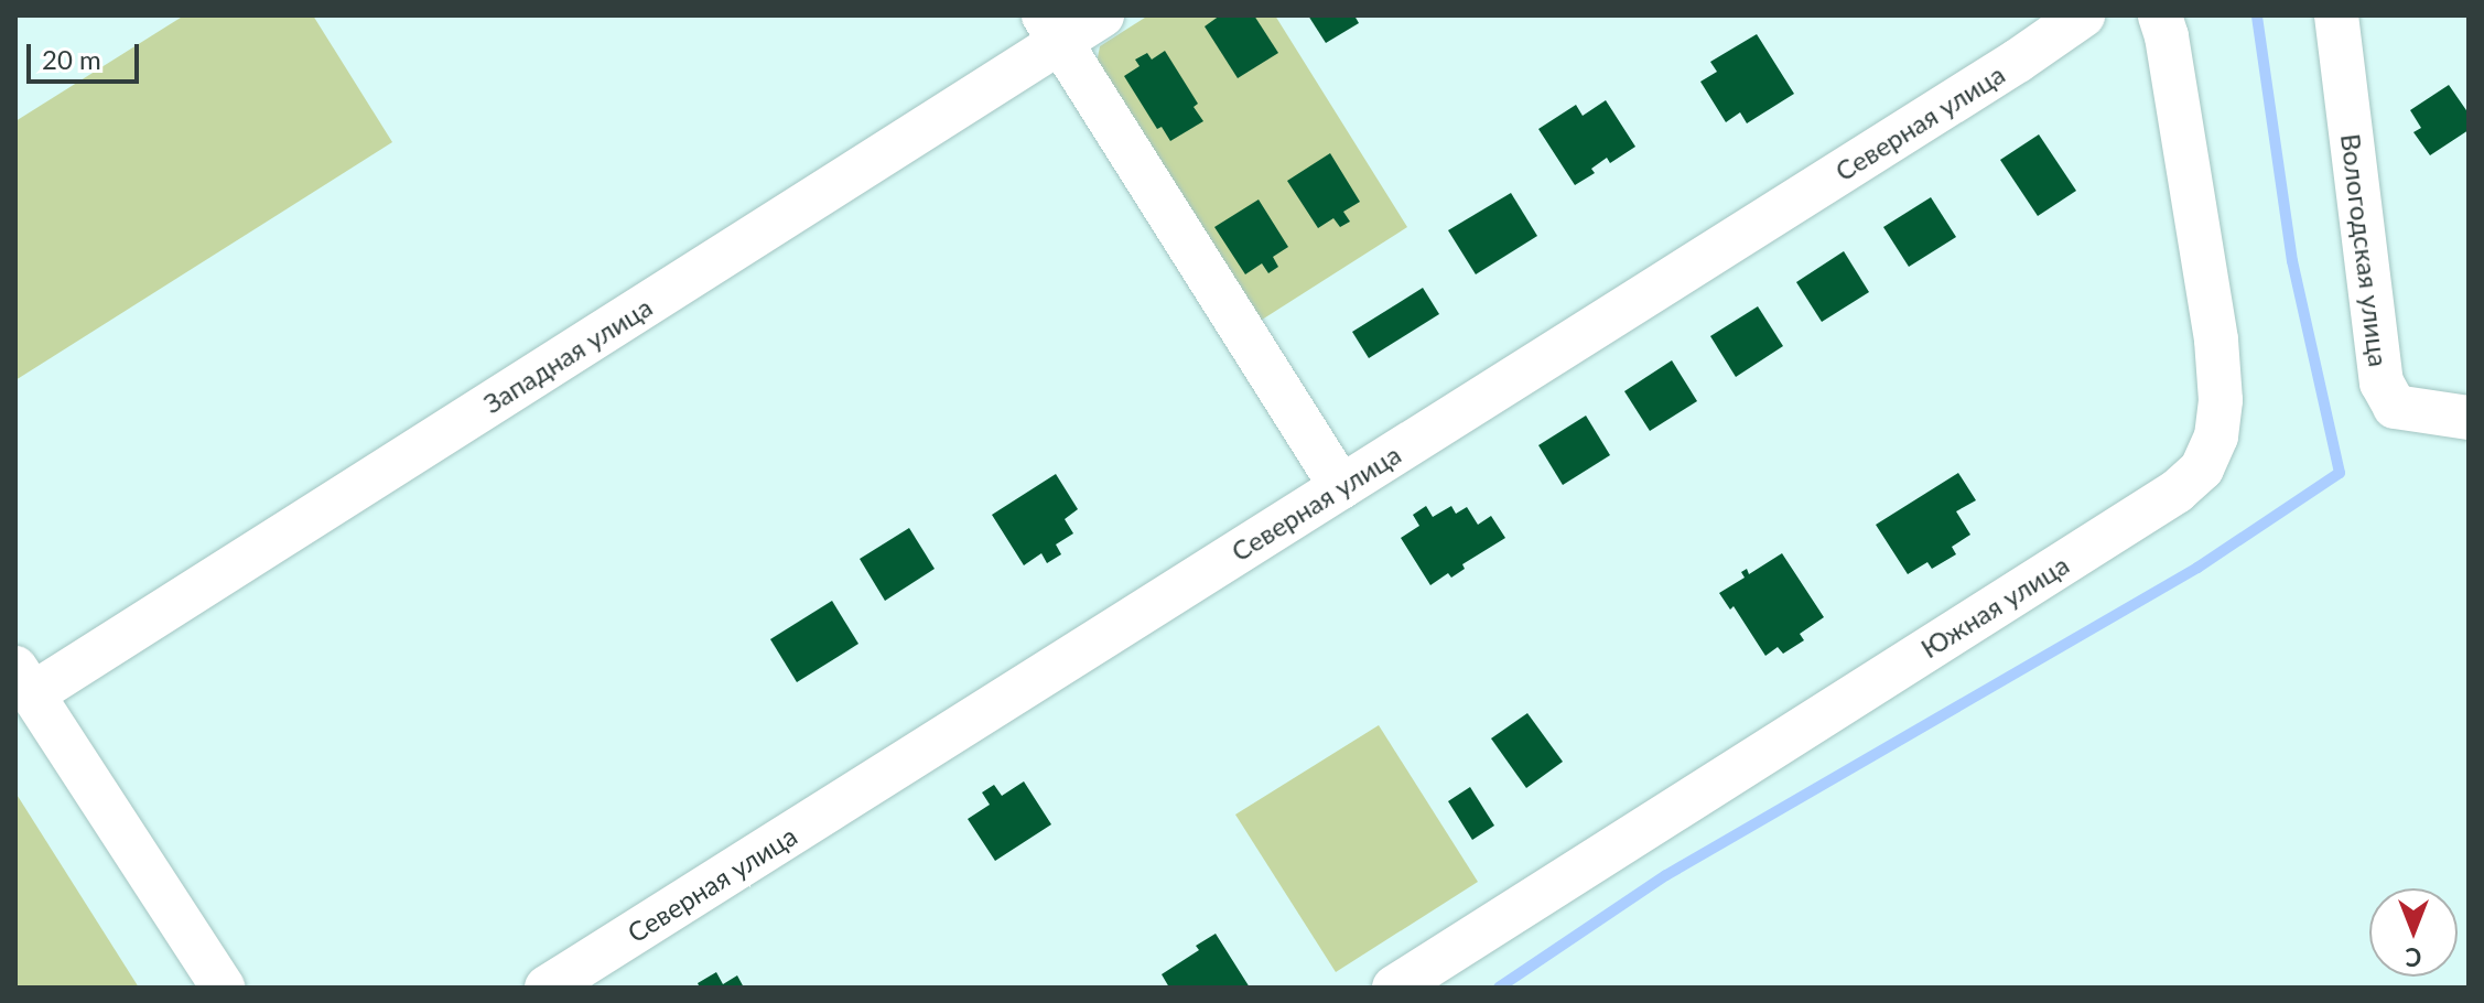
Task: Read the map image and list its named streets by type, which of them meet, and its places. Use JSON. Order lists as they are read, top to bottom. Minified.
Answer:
{"streets":{"street":["Северная улица","Вологодская улица","Западная улица","Южная улица"]},"scale_bar":"20 m","north":"bottom"}
